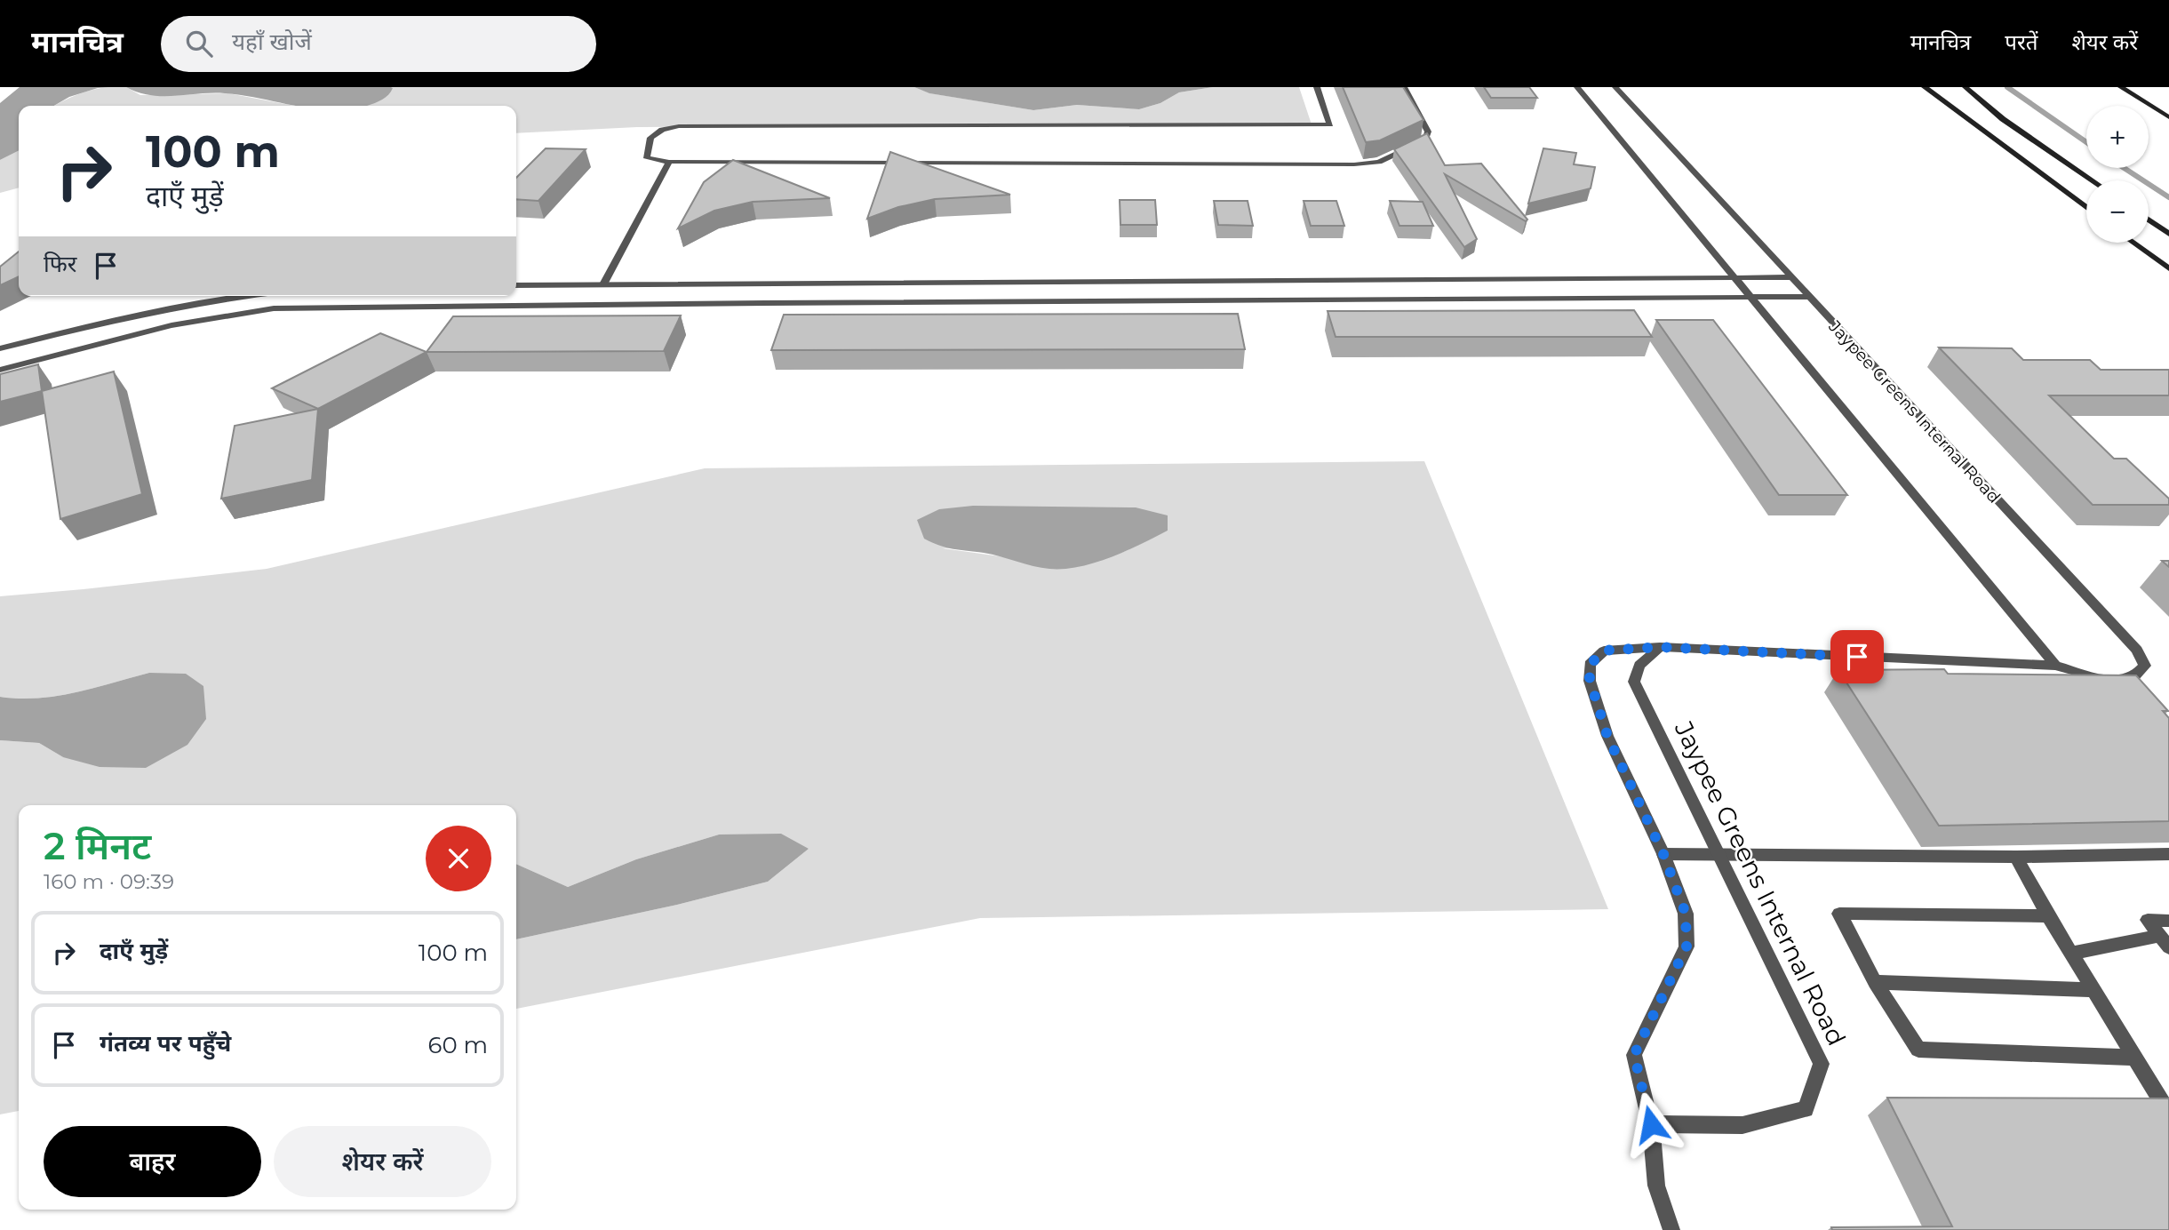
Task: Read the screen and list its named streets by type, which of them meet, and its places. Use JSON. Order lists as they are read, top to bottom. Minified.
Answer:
{"streets":{"street":["Jaypee Greens Internal Road"]},"page":{"header":"मानचित्र","search":"यहाँ खोजें","nav":["मानचित्र","परतें","शेयर करें"],"map_buttons":["+","−"],"turn":["100 m","दाएँ मुड़ें"],"then":"फिर","heading":["2 मिनट","160 m · 09:39"],"list":[{"name":"दाएँ मुड़ें","value":"100 m"},{"name":"गंतव्य पर पहुँचे","value":"60 m"}],"buttons":["बाहर","शेयर करें"]}}
